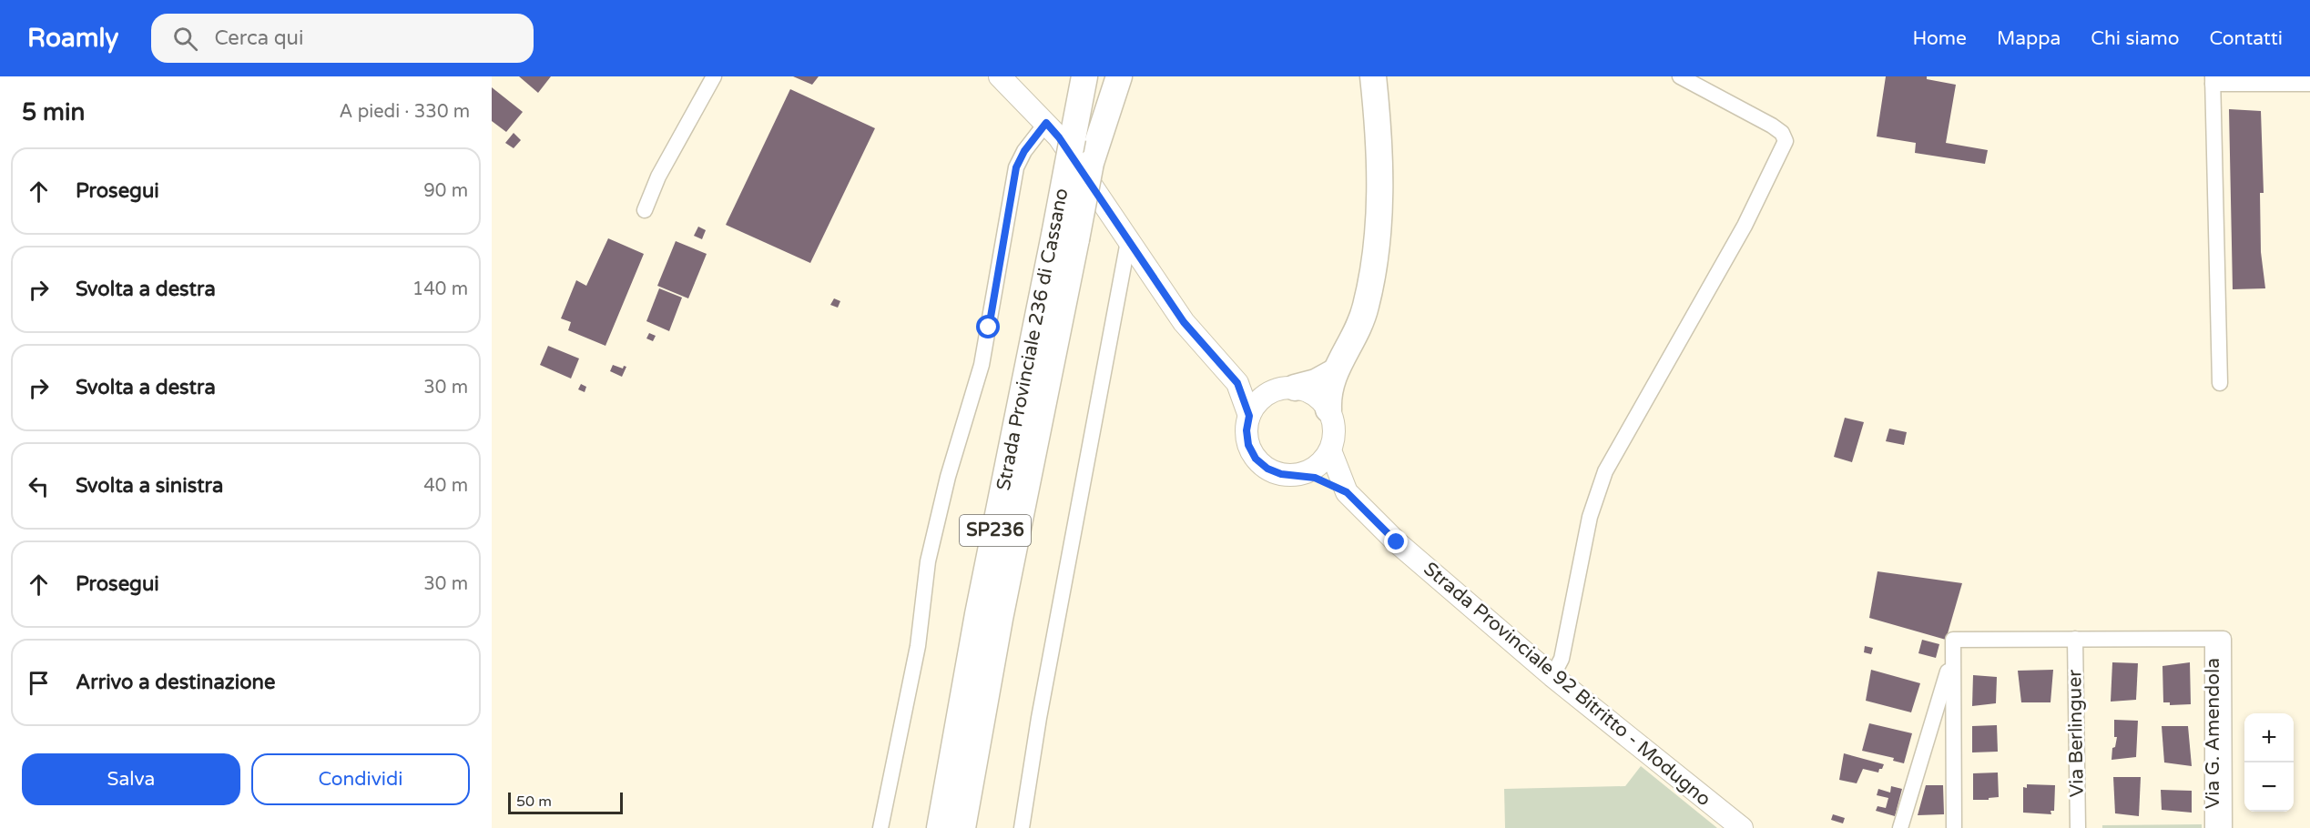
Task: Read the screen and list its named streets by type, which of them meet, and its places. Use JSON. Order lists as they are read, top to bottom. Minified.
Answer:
{"streets":{"highway":["Strada Provinciale 236 di Cassano","SP236"],"main road":["Strada Provinciale 92 Bitritto - Modugno"],"street":["Via Berlinguer","Via G. Amendola"]},"crossings":[["Via Berlinguer","Via G. Amendola"]],"scale_bar":"50 m","page":{"header":"Roamly","search":"Cerca qui","nav":["Home","Mappa","Chi siamo","Contatti"],"heading":["5 min","A piedi · 330 m"],"list":[["Prosegui","90 m"],["Svolta a destra","140 m"],["Svolta a destra","30 m"],["Svolta a sinistra","40 m"],["Prosegui","30 m"],"Arrivo a destinazione"],"map_buttons":["+","−"],"buttons":["Salva","Condividi"],"scale":"50 m"}}
